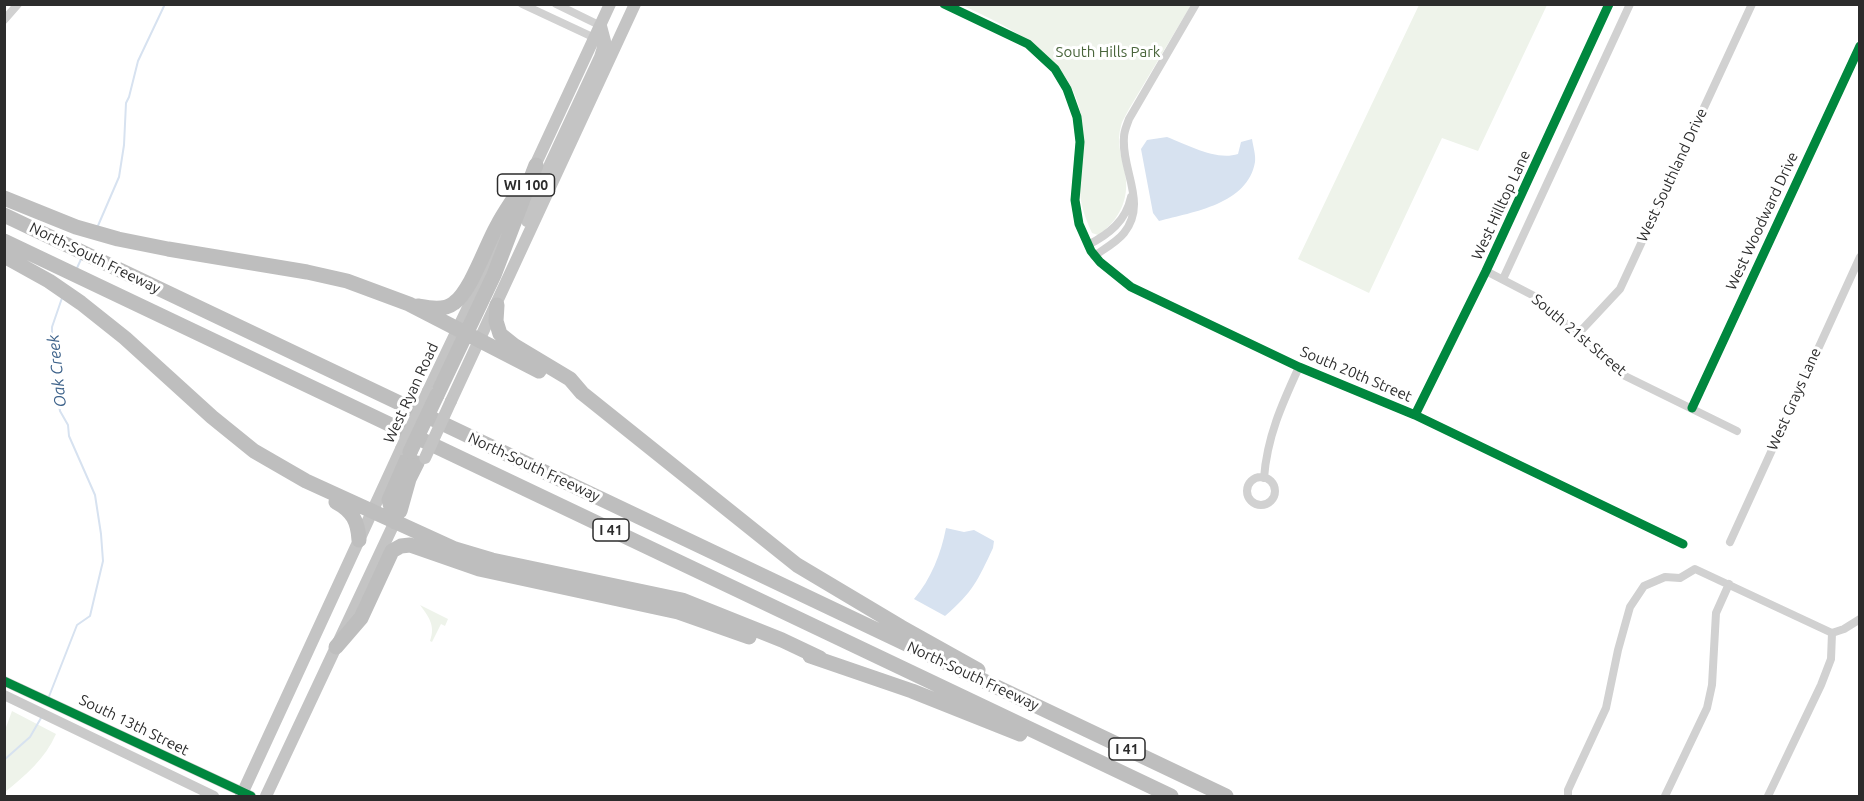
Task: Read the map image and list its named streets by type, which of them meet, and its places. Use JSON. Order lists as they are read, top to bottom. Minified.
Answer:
{"streets":{"highway":["North-South Freeway","I 41"],"main road":["WI 100","West Ryan Road"],"street":["West Southland Drive","West Hilltop Lane","West Woodward Drive","South 21st Street","South 20th Street","West Grays Lane","South 13th Street"]},"crossings":[["West Southland Drive","South 21st Street"],["West Hilltop Lane","South 21st Street"],["West Hilltop Lane","South 20th Street"],["West Woodward Drive","South 21st Street"],["West Ryan Road","South 13th Street"]],"water":["Oak Creek"],"parks":["South Hills Park"]}
